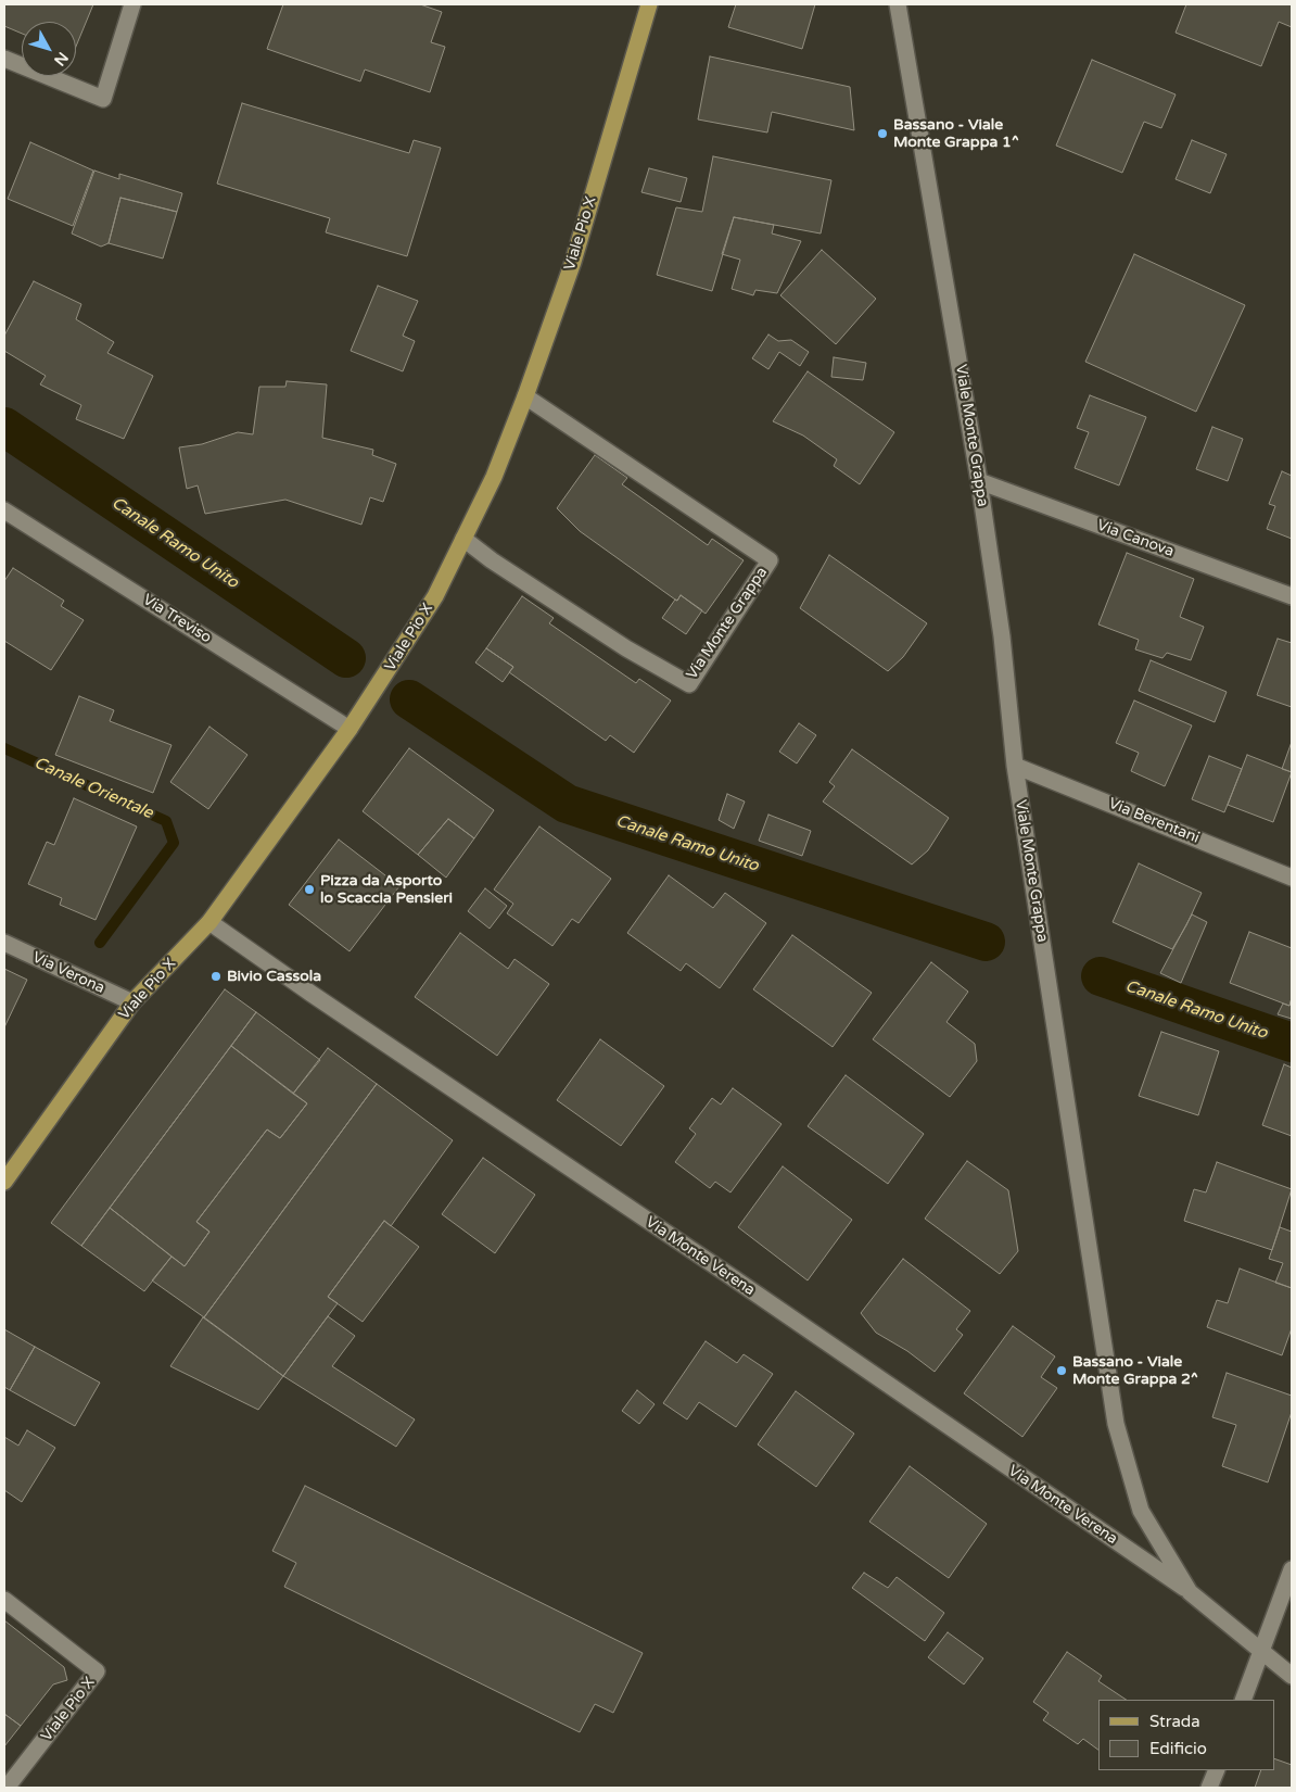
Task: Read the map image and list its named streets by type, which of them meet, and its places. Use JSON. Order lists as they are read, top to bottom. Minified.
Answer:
{"streets":{"main road":["Viale Pio X"],"street":["Viale Monte Grappa","Via Canova","Via Treviso","Via Monte Grappa","Via Berentani","Via Verona","Via Monte Verena"]},"crossings":[["Viale Pio X","Via Treviso"],["Viale Pio X","Via Monte Grappa"],["Viale Pio X","Via Verona"],["Viale Pio X","Via Monte Verena"],["Viale Monte Grappa","Via Canova"],["Viale Monte Grappa","Via Berentani"],["Viale Monte Grappa","Via Monte Verena"]],"water":["Canale Ramo Unito","Canale Orientale"],"places":["Bassano - Viale Monte Grappa 1^","Pizza da Asporto lo Scaccia Pensieri","Bivio Cassola","Bassano - Viale Monte Grappa 2^"],"legend":["Strada","Edificio"],"north":"bottom right"}
